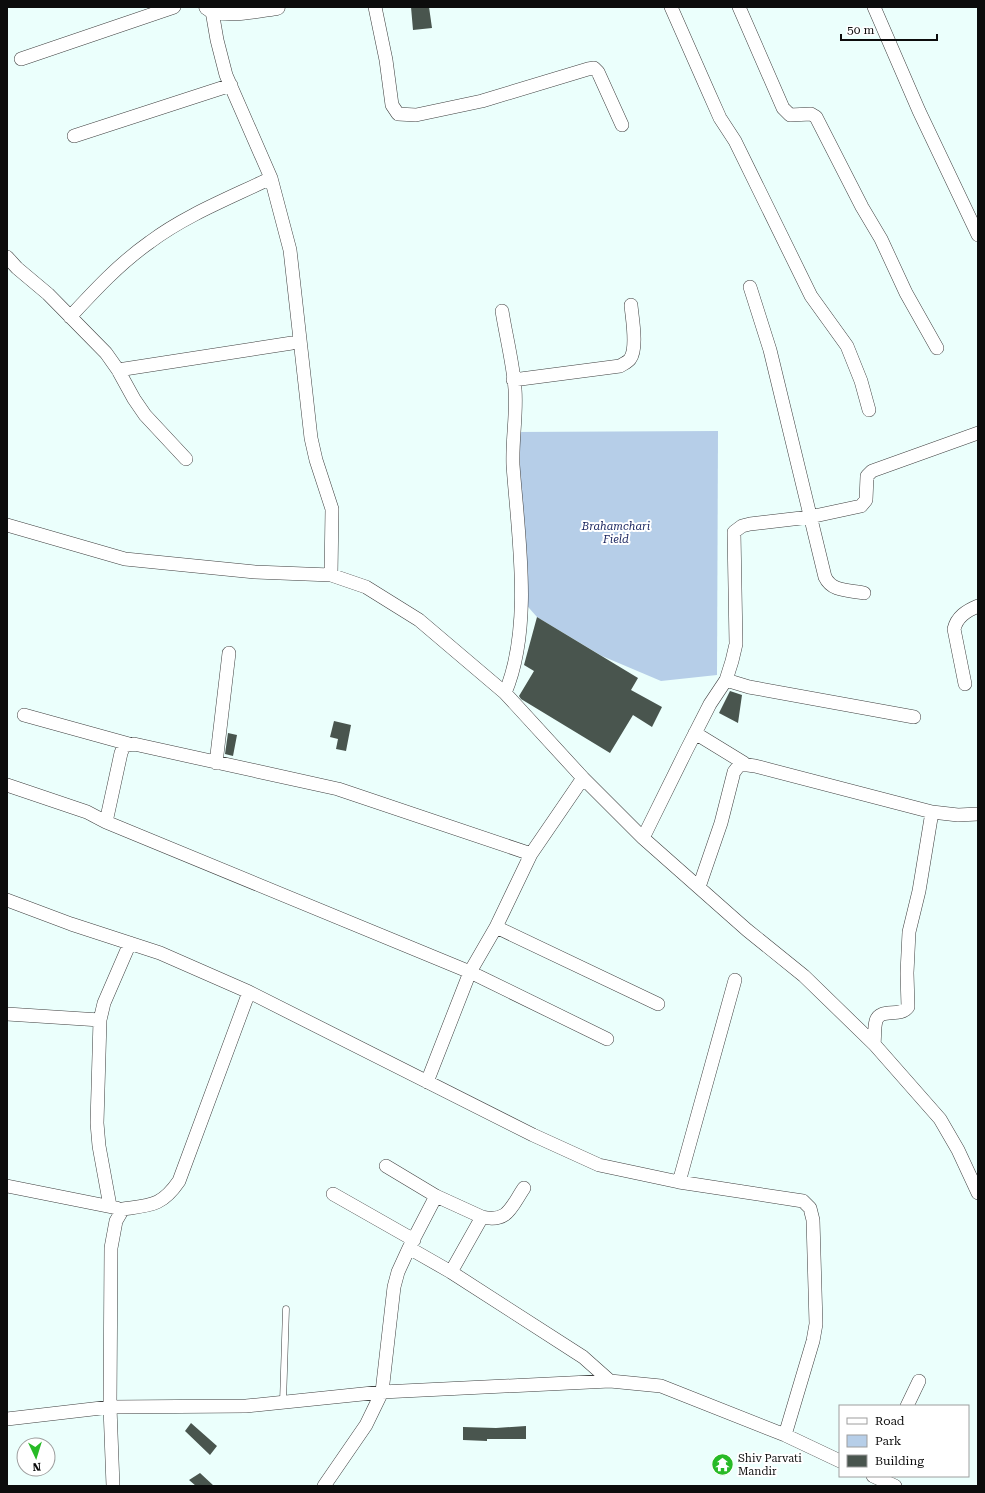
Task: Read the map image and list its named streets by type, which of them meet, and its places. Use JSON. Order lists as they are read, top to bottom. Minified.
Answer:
{"parks":["Brahamchari Field"],"places":{"temple":["Shiv Parvati Mandir"]},"legend":["Road","Park","Building"],"scale_bar":"50 m","north":"bottom"}
